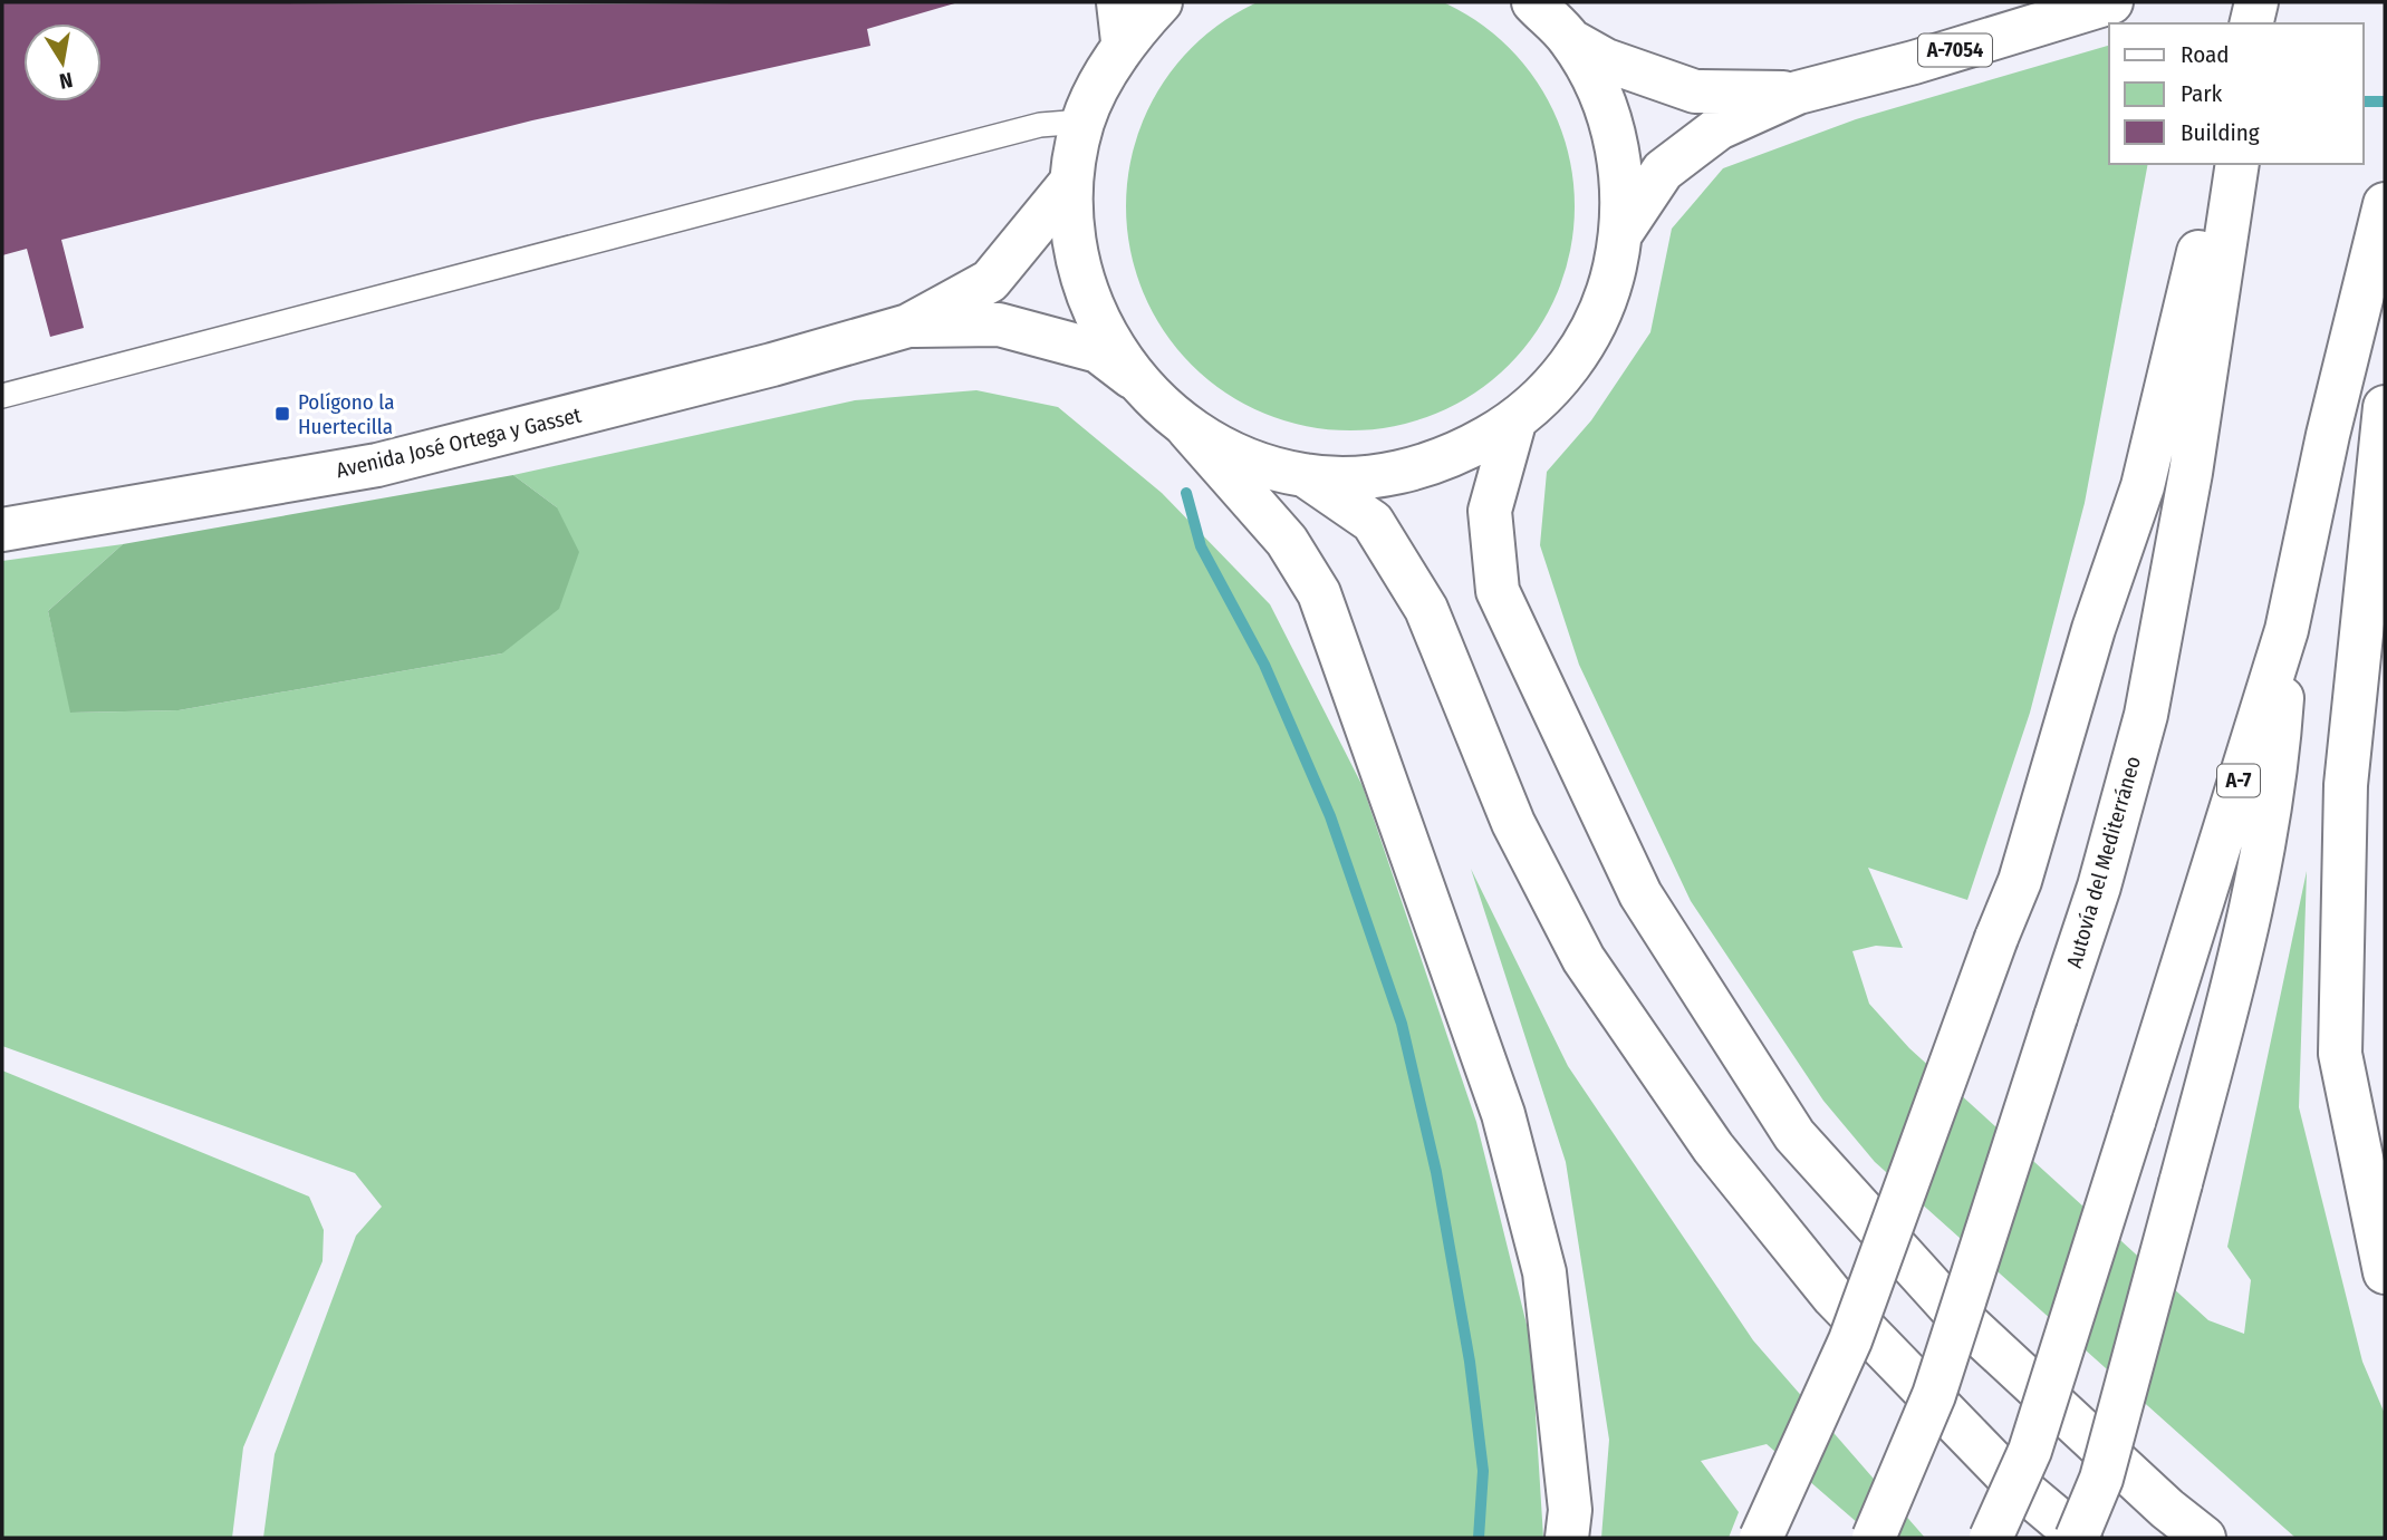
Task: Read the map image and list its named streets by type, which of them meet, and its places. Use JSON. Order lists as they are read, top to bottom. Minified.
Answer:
{"streets":{"main road":["A-7054","Avenida José Ortega y Gasset","A-7","Autovía del Mediterráneo"]},"places":{"transit":["Polígono la Huertecilla"]},"legend":["Road","Park","Building"],"north":"bottom"}
